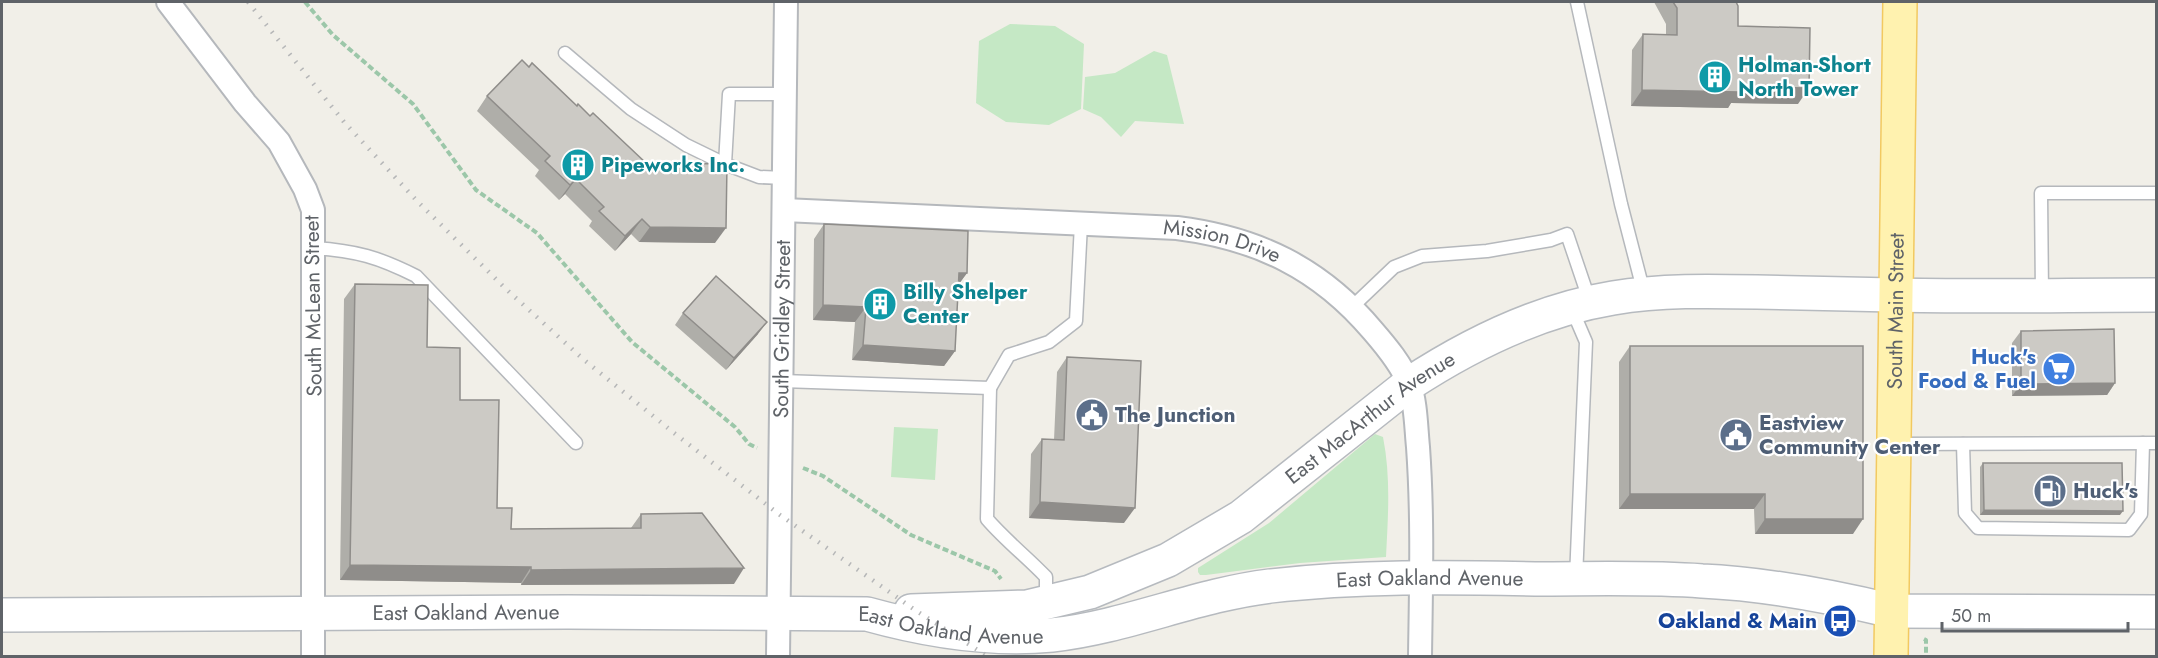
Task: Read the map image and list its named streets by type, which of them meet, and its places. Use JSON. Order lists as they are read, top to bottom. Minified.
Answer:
{"streets":{"main road":["South Main Street","East MacArthur Avenue","East Oakland Avenue"],"street":["Mission Drive","South McLean Street","South Gridley Street"]},"crossings":[["Mission Drive","South Gridley Street"],["Mission Drive","East MacArthur Avenue"],["Mission Drive","East Oakland Avenue"],["South McLean Street","East Oakland Avenue"],["South Main Street","East MacArthur Avenue"],["South Main Street","East Oakland Avenue"],["South Gridley Street","East Oakland Avenue"],["East MacArthur Avenue","East Oakland Avenue"]],"places":{"building":["Holman-Short North Tower","Pipeworks Inc.","Billy Shelper Center"],"supermarket":["Huck's Food & Fuel"],"public building":["The Junction","Eastview Community Center"],"fuel station":["Huck's"],"bus stop":["Oakland & Main"]},"scale_bar":"50 m"}
